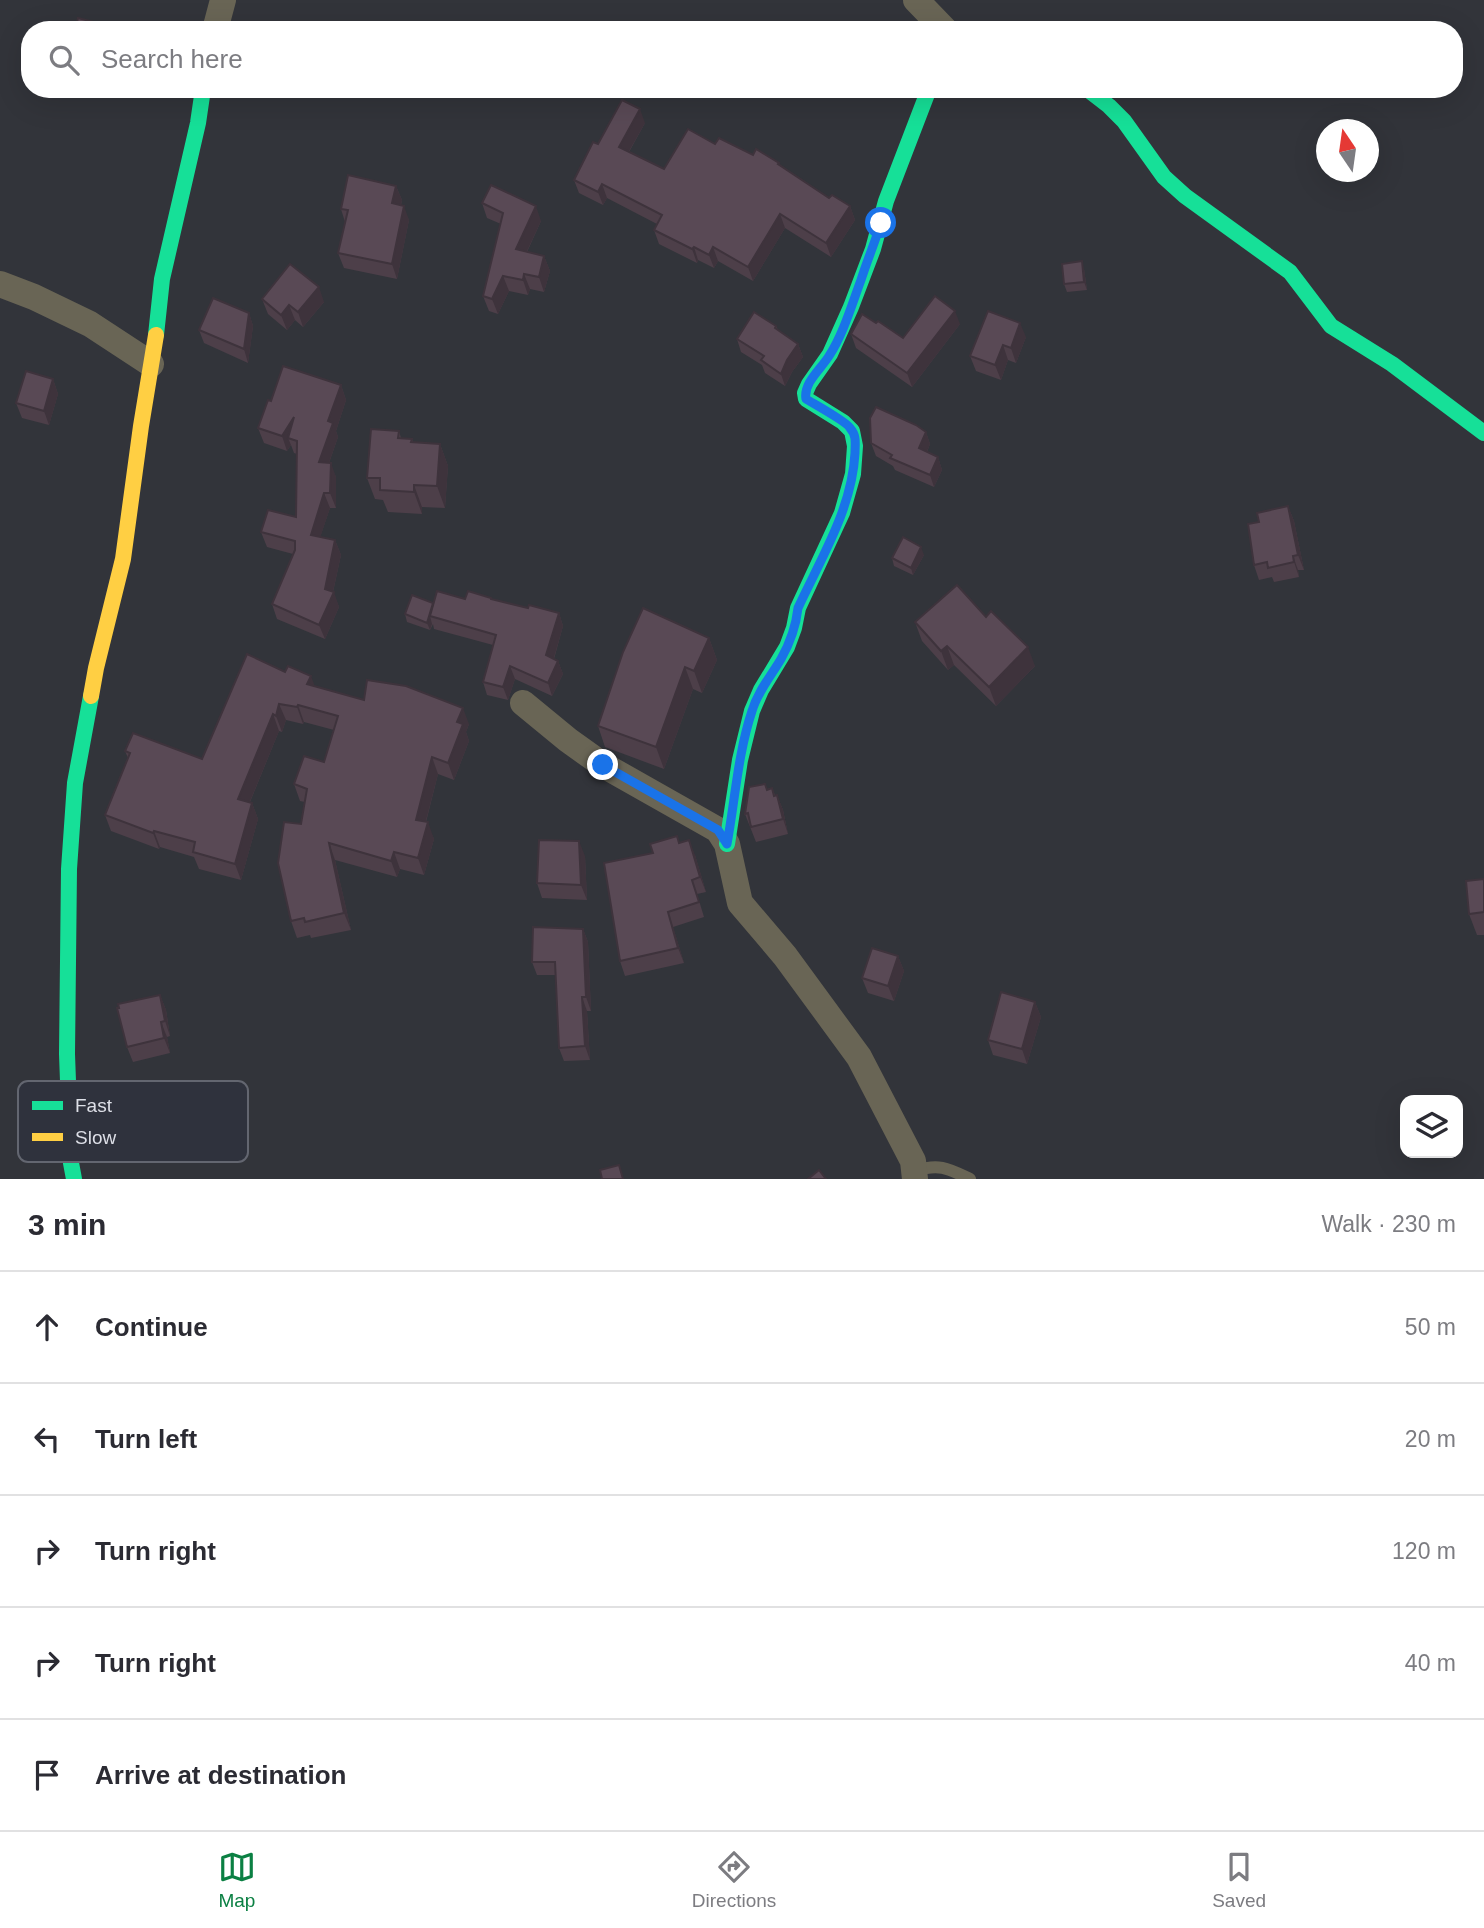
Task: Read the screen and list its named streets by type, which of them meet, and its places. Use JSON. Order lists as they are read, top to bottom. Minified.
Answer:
{"legend":["Fast","Slow"],"north":"top","page":{"search":"Search here","heading":["3 min","Walk · 230 m"],"list":[["Continue","50 m"],["Turn left","20 m"],["Turn right","120 m"],["Turn right","40 m"],"Arrive at destination"],"nav":["Map","Directions","Saved"]}}
